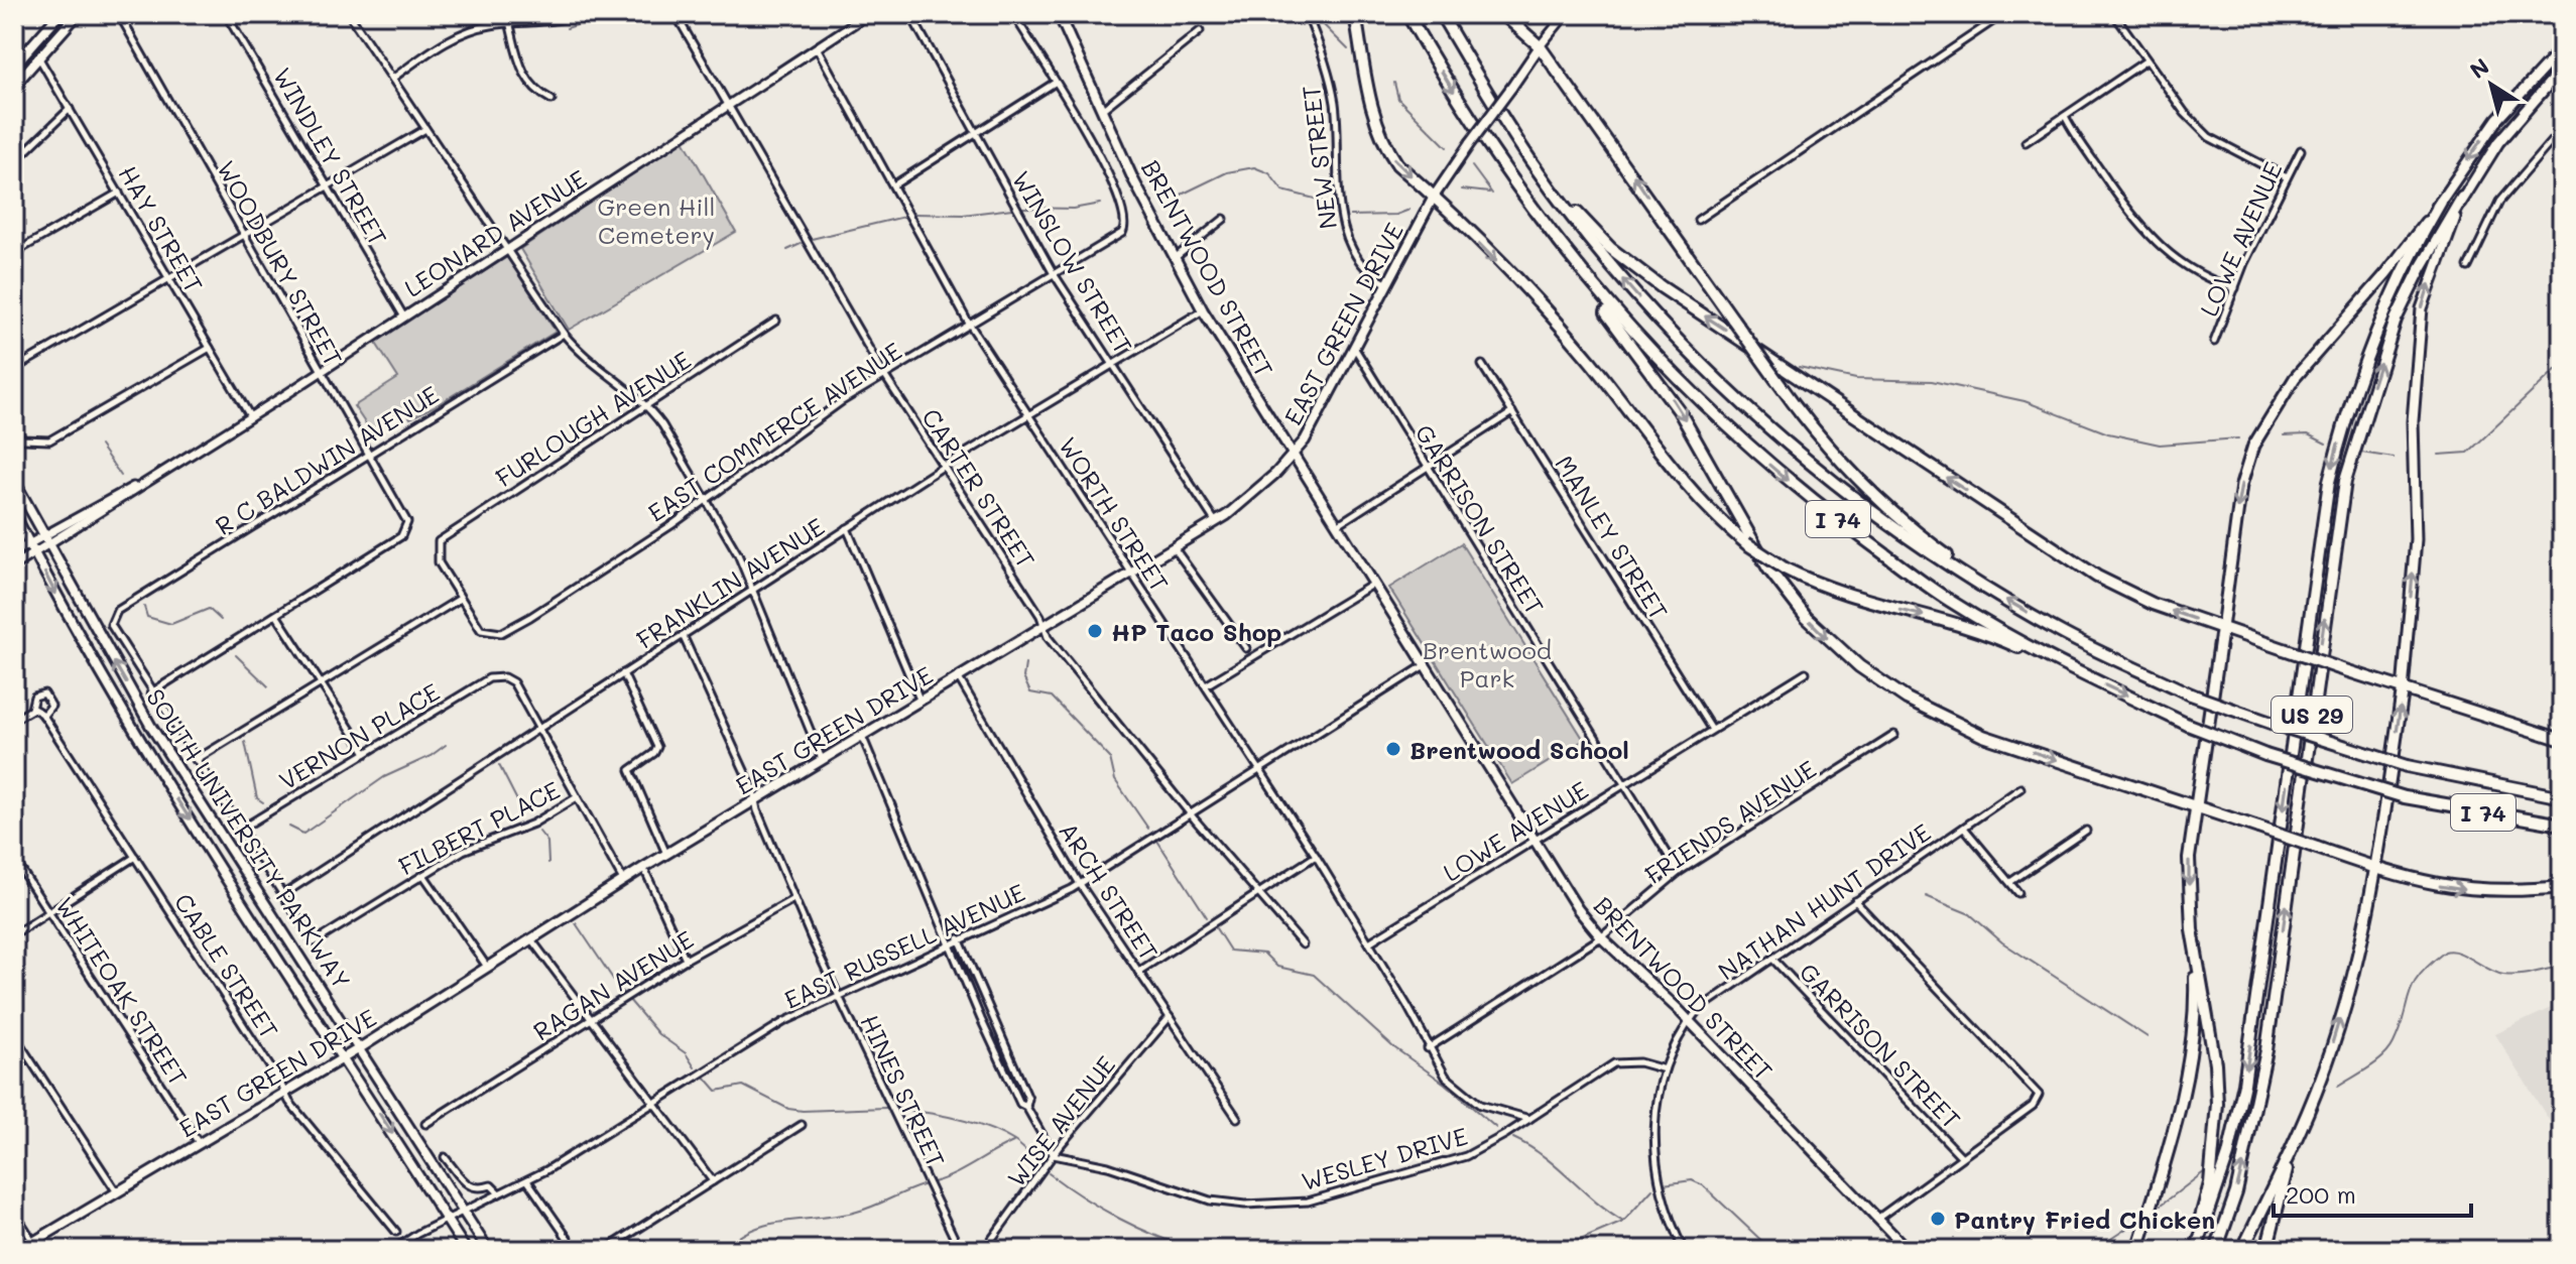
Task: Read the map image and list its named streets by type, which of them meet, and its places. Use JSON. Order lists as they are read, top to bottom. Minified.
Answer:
{"streets":{"highway":["I 74","US 29"],"main road":["BRENTWOOD STREET","EAST GREEN DRIVE","SOUTH UNIVERSITY PARKWAY"],"street":["WINDLEY STREET","NEW STREET","HAY STREET","LEONARD AVENUE","LOWE AVENUE","WINSLOW STREET","WOODBURY STREET","FURLOUGH AVENUE","EAST COMMERCE AVENUE","R C BALDWIN AVENUE","CARTER STREET","WORTH STREET","GARRISON STREET","MANLEY STREET","FRANKLIN AVENUE","VERNON PLACE","FRIENDS AVENUE","FILBERT PLACE","ARCH STREET","NATHAN HUNT DRIVE","EAST RUSSELL AVENUE","CABLE STREET","RAGAN AVENUE","WHITEOAK STREET","HINES STREET","WISE AVENUE","WESLEY DRIVE"]},"crossings":[["WINDLEY STREET","LEONARD AVENUE"],["NEW STREET","EAST GREEN DRIVE"],["HAY STREET","LEONARD AVENUE"],["LEONARD AVENUE","WOODBURY STREET"],["LEONARD AVENUE","CARTER STREET"],["LEONARD AVENUE","WORTH STREET"],["LEONARD AVENUE","SOUTH UNIVERSITY PARKWAY"],["LOWE AVENUE","BRENTWOOD STREET"],["LOWE AVENUE","WORTH STREET"],["LOWE AVENUE","GARRISON STREET"],["LOWE AVENUE","MANLEY STREET"],["WINSLOW STREET","EAST GREEN DRIVE"],["WINSLOW STREET","EAST COMMERCE AVENUE"],["WINSLOW STREET","FRANKLIN AVENUE"],["WOODBURY STREET","R C BALDWIN AVENUE"],["BRENTWOOD STREET","EAST GREEN DRIVE"],["BRENTWOOD STREET","FRANKLIN AVENUE"],["BRENTWOOD STREET","FRIENDS AVENUE"],["BRENTWOOD STREET","NATHAN HUNT DRIVE"],["BRENTWOOD STREET","EAST RUSSELL AVENUE"],["EAST GREEN DRIVE","CARTER STREET"],["EAST GREEN DRIVE","WORTH STREET"],["EAST GREEN DRIVE","GARRISON STREET"],["EAST GREEN DRIVE","SOUTH UNIVERSITY PARKWAY"],["EAST GREEN DRIVE","ARCH STREET"],["EAST GREEN DRIVE","CABLE STREET"],["EAST GREEN DRIVE","WHITEOAK STREET"],["EAST GREEN DRIVE","HINES STREET"],["FURLOUGH AVENUE","EAST COMMERCE AVENUE"],["EAST COMMERCE AVENUE","CARTER STREET"],["EAST COMMERCE AVENUE","WORTH STREET"],["CARTER STREET","FRANKLIN AVENUE"],["CARTER STREET","EAST RUSSELL AVENUE"],["WORTH STREET","FRANKLIN AVENUE"],["WORTH STREET","FRIENDS AVENUE"],["WORTH STREET","EAST RUSSELL AVENUE"],["WORTH STREET","WESLEY DRIVE"],["GARRISON STREET","FRIENDS AVENUE"],["GARRISON STREET","NATHAN HUNT DRIVE"],["FRANKLIN AVENUE","VERNON PLACE"],["FRANKLIN AVENUE","FILBERT PLACE"],["FRANKLIN AVENUE","HINES STREET"],["SOUTH UNIVERSITY PARKWAY","EAST RUSSELL AVENUE"],["ARCH STREET","EAST RUSSELL AVENUE"],["ARCH STREET","WISE AVENUE"],["NATHAN HUNT DRIVE","WESLEY DRIVE"],["EAST RUSSELL AVENUE","HINES STREET"],["RAGAN AVENUE","HINES STREET"],["WISE AVENUE","WESLEY DRIVE"]],"parks":["Green Hill Cemetery","Brentwood Park"],"places":["HP Taco Shop","Brentwood School","Pantry Fried Chicken"],"scale_bar":"200 m","north":"top left"}
